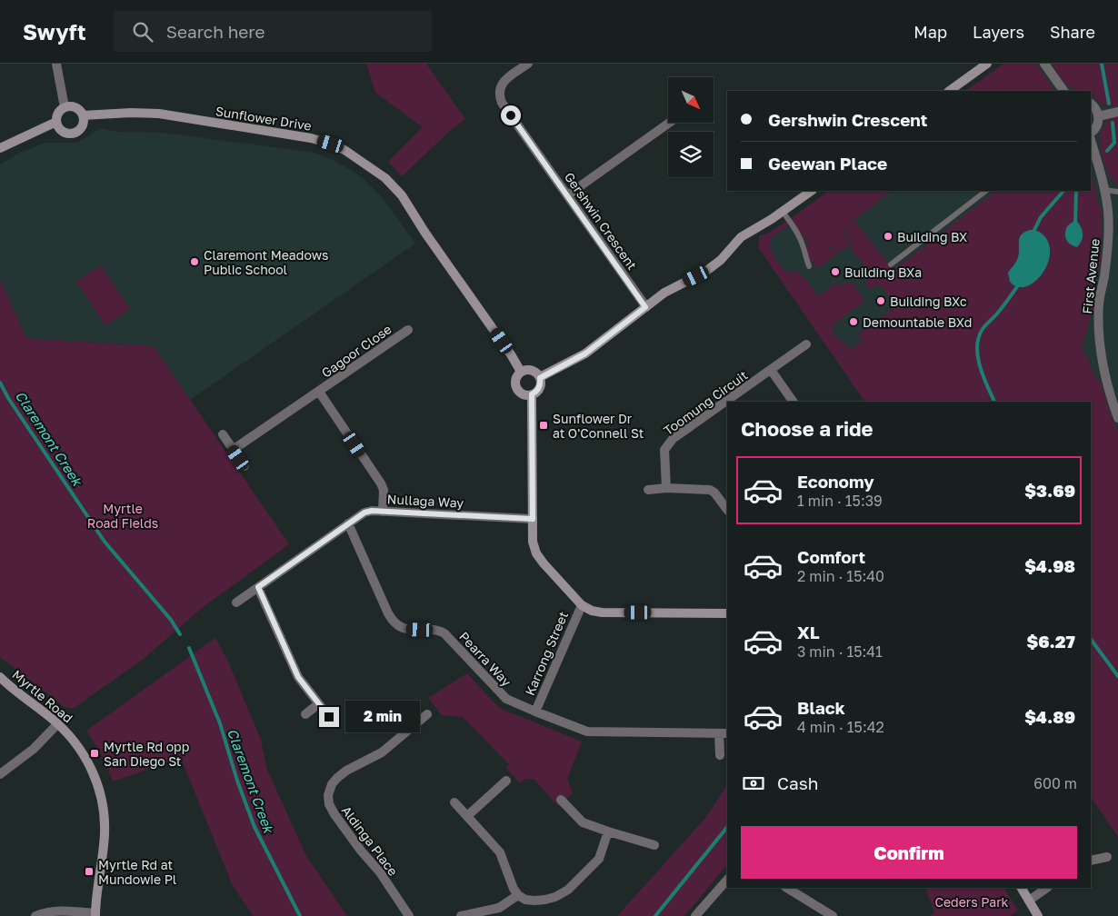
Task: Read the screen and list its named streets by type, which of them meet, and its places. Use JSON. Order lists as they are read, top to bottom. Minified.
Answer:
{"streets":{"street":["Sunflower Drive","Gershwin Crescent","First Avenue","Gagoor Close","Toomung Circuit","Nullaga Way","Karrong Street","Pearra Way","Myrtle Road","Aldinga Place"]},"crossings":[["Gagoor Close","Nullaga Way"],["Nullaga Way","Pearra Way"],["Karrong Street","Pearra Way"]],"water":["Claremont Creek"],"parks":["Myrtle Road Fields","Ceders Park"],"places":{"other":["Building BX","Claremont Meadows Public School","Building BXa","Building BXc","Demountable BXd"],"transit":["Sunflower Dr at O'Connell St","Myrtle Rd opp San Diego St","Myrtle Rd at Mundowie Pl"]},"north":"bottom right","page":{"header":"Swyft","search":"Search here","nav":["Map","Layers","Share"],"banner":["Gershwin Crescent","Geewan Place"],"heading":"Choose a ride","list":[{"name":"Economy","note":"1 min · 15:39","value":"$3.69"},{"name":"Comfort","note":"2 min · 15:40","value":"$4.98"},{"name":"XL","note":"3 min · 15:41","value":"$6.27"},{"name":"Black","note":"4 min · 15:42","value":"$4.89"}],"bubble":"2 min","pay":["Cash","600 m"],"buttons":"Confirm"}}
